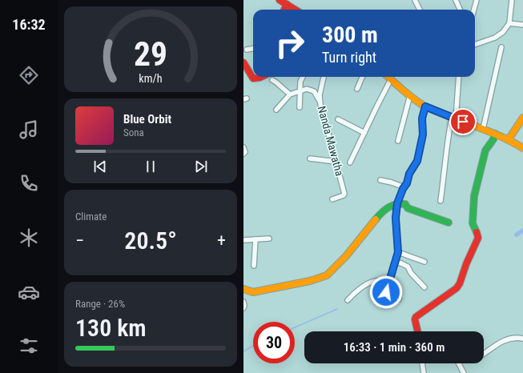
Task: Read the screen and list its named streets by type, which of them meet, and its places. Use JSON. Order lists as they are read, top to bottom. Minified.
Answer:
{"streets":{"street":["Nanda Mawatha"]},"page":{"tabs":"16:32","turn":["300 m","Turn right"],"song":["Blue Orbit","Sona"],"tile":["Climate",["Range · 26%","130 km"]],"heat":["−","20.5°","+"],"limit":"30","trip":"16:33 · 1 min · 360 m","gauge":["29","km/h"]}}
